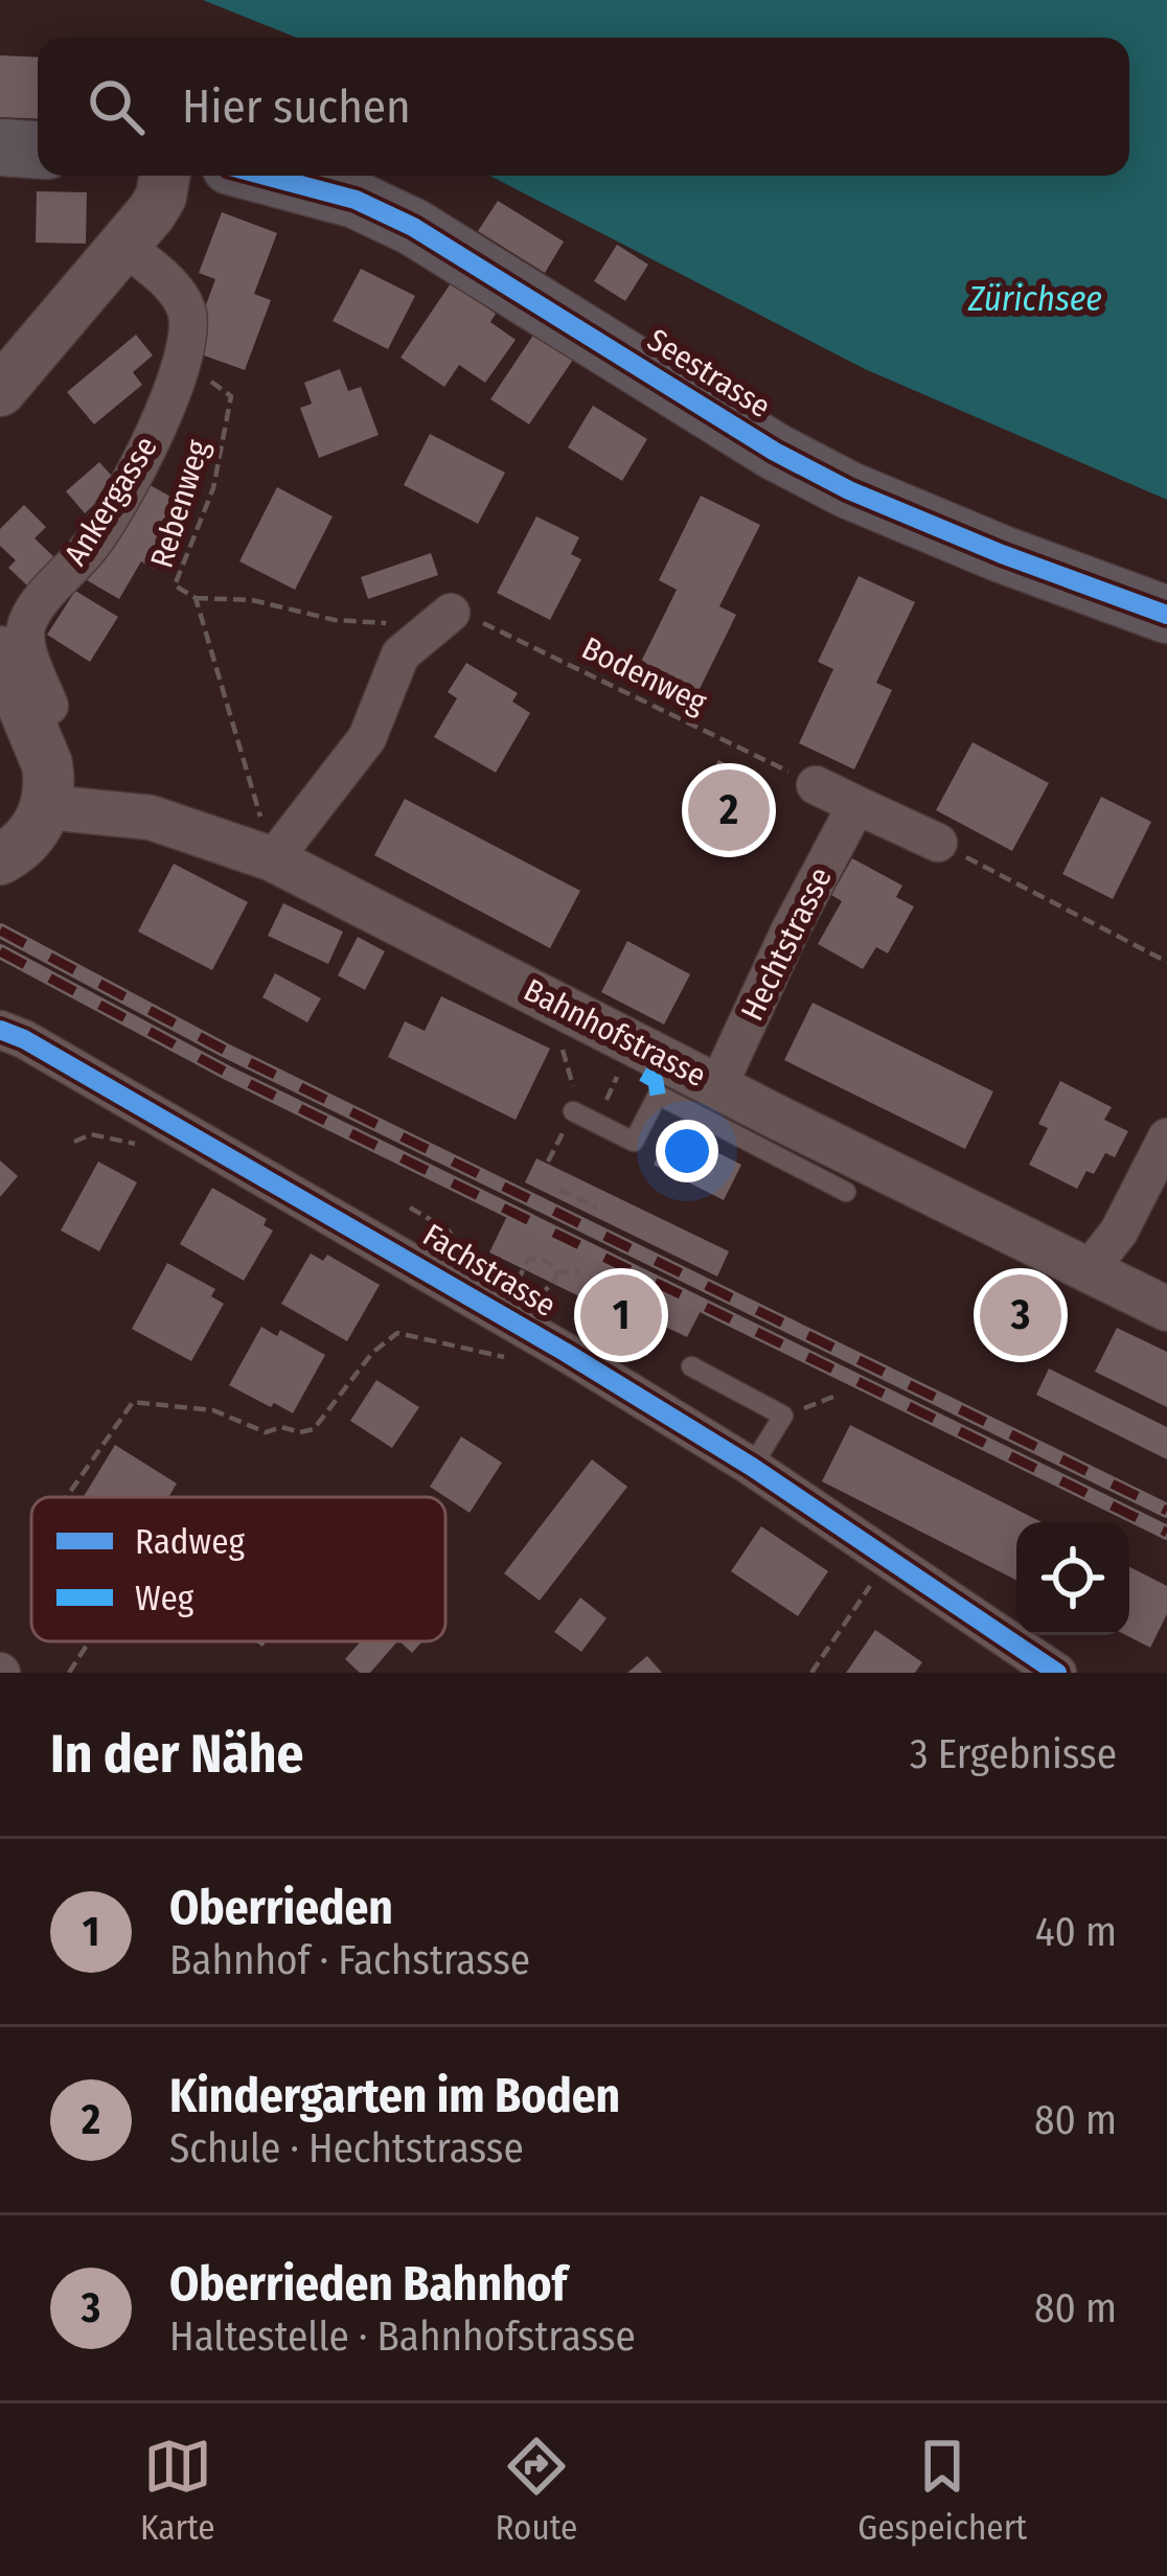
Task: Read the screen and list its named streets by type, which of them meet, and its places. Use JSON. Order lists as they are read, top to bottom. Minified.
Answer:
{"streets":{"main road":["Seestrasse"],"street":["Ankergasse","Hechtstrasse","Bahnhofstrasse","Fachstrasse"],"path":["Rebenweg","Bodenweg"]},"crossings":[["Ankergasse","Rebenweg"],["Ankergasse","Bahnhofstrasse"],["Hechtstrasse","Bahnhofstrasse"]],"water":["Zürichsee"],"legend":["Radweg","Weg"],"page":{"search":"Hier suchen","pins":["2","1","3"],"heading":["In der Nähe","3 Ergebnisse"],"list":[{"mark":"1","name":"Oberrieden","note":"Bahnhof · Fachstrasse","value":"40 m"},{"mark":"2","name":"Kindergarten im Boden","note":"Schule · Hechtstrasse","value":"80 m"},{"mark":"3","name":"Oberrieden Bahnhof","note":"Haltestelle · Bahnhofstrasse","value":"80 m"}],"nav":["Karte","Route","Gespeichert"]}}
